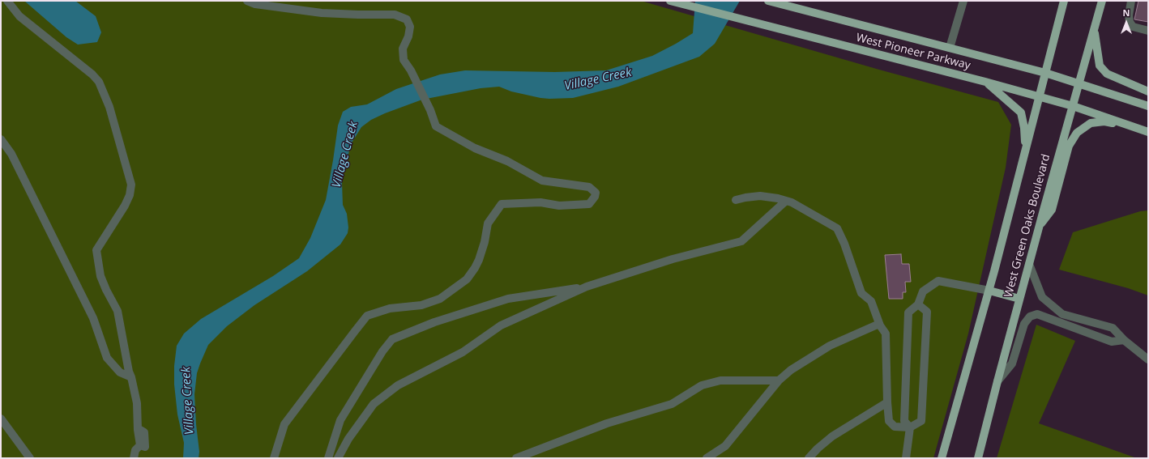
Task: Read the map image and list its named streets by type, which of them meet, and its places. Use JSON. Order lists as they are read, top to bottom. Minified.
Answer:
{"streets":{"main road":["West Pioneer Parkway","West Green Oaks Boulevard"]},"crossings":[["West Pioneer Parkway","West Green Oaks Boulevard"]],"water":["Village Creek"],"north":"top"}
